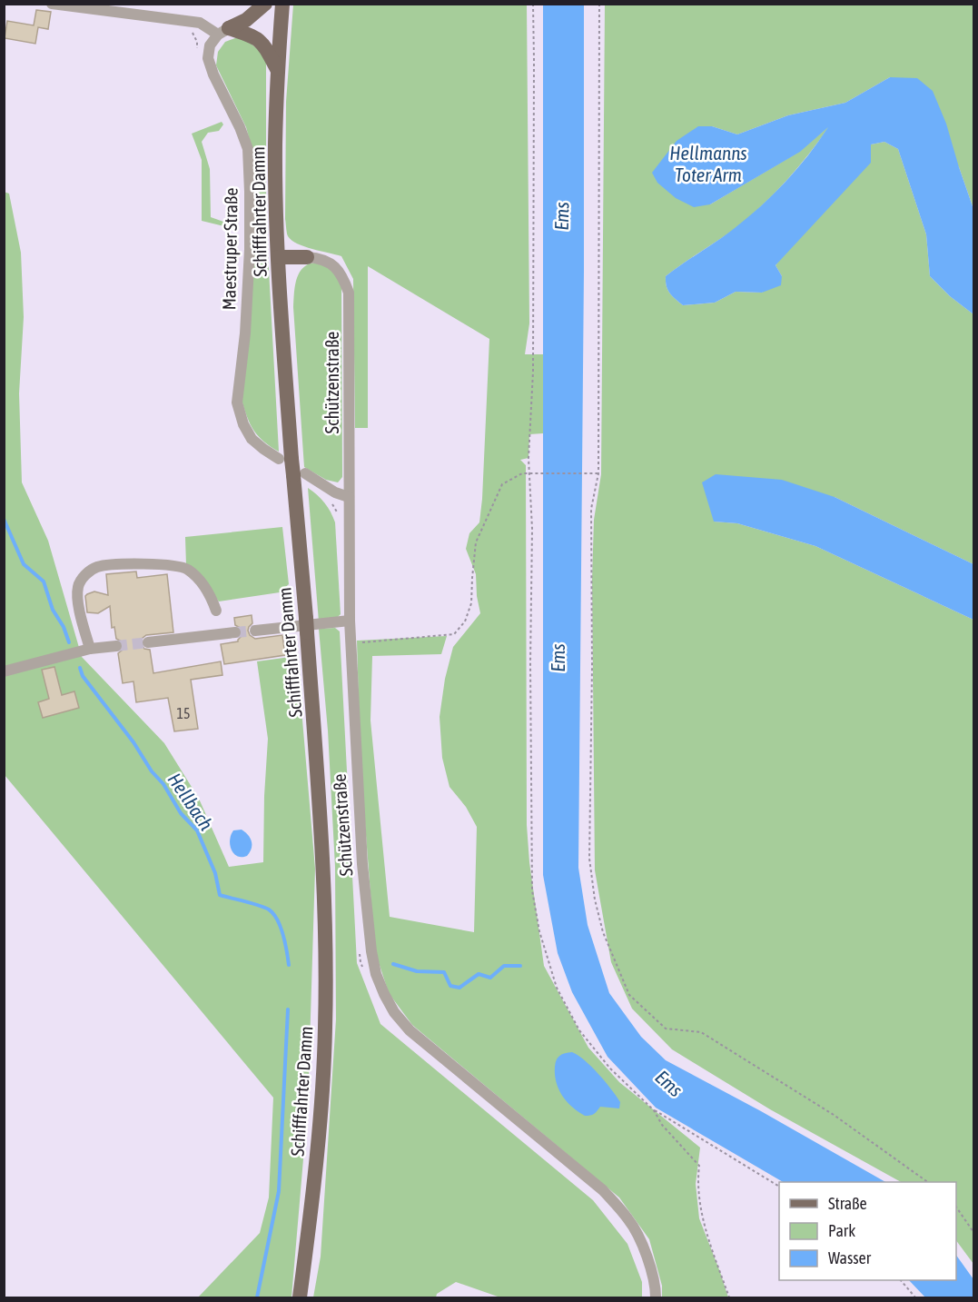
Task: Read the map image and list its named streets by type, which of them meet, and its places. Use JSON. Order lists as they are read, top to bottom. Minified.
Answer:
{"streets":{"main road":["Schifffahrter Damm"],"street":["Maestruper Straße","Schützenstraße"]},"crossings":[["Schifffahrter Damm","Maestruper Straße"]],"water":["Hellmanns Toter Arm","Ems","Hellbach"],"house_numbers":["15"],"legend":["Straße","Park","Wasser"]}
